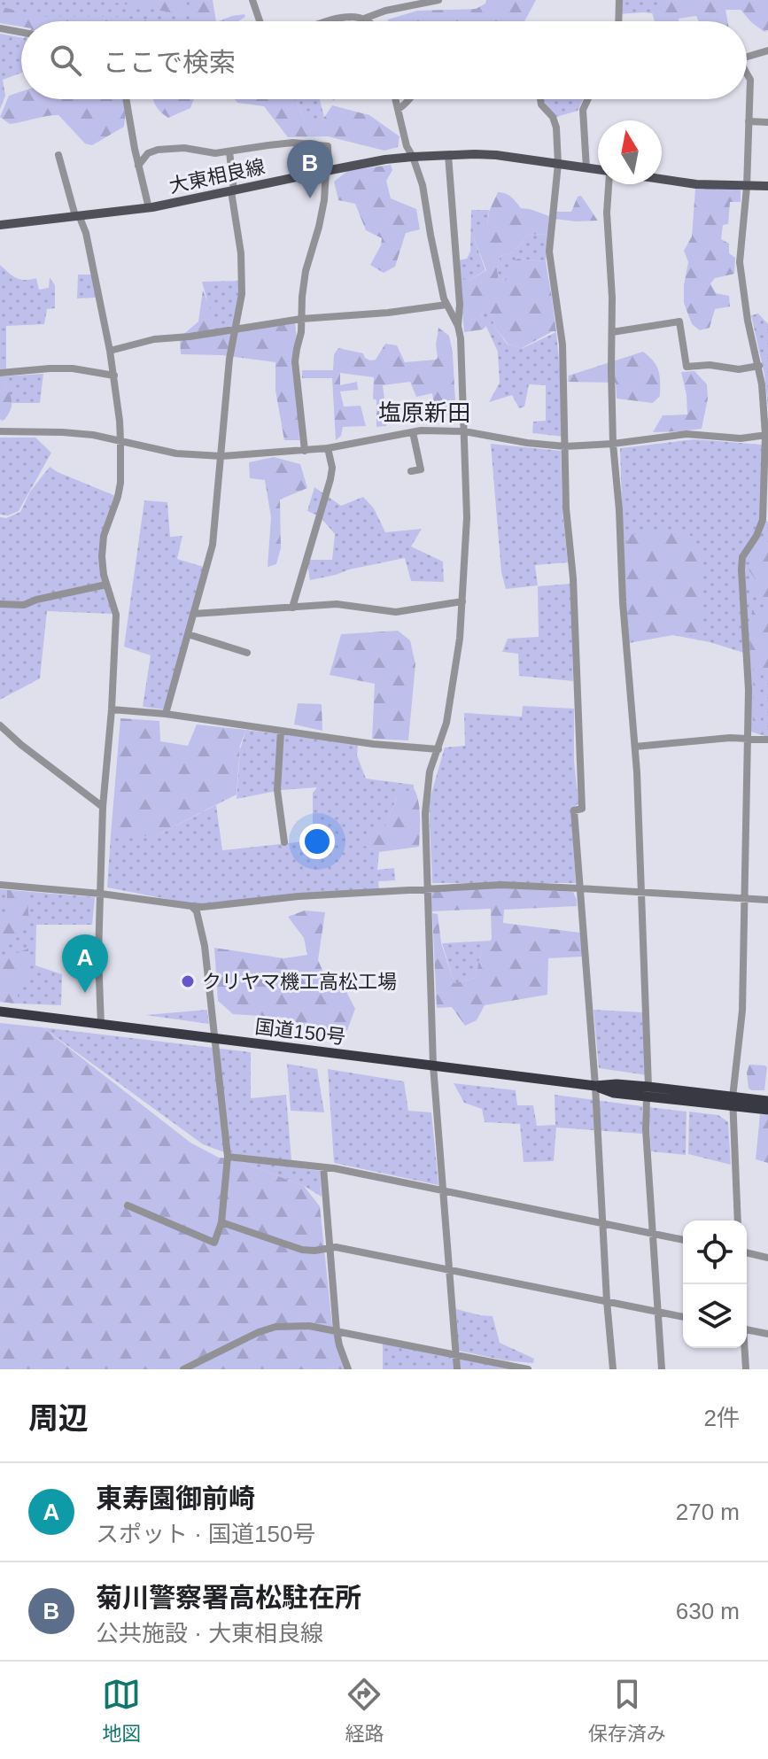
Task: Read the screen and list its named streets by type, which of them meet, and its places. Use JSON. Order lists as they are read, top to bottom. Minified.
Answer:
{"streets":{"highway":["国道150号"],"main road":["大東相良線"]},"districts":["塩原新田"],"places":["クリヤマ機工高松工場"],"north":"top","page":{"search":"ここで検索","pins":["B","A"],"heading":["周辺","2件"],"list":[{"mark":"A","name":"東寿園御前崎","note":"スポット · 国道150号","value":"270 m"},{"mark":"B","name":"菊川警察署高松駐在所","note":"公共施設 · 大東相良線","value":"630 m"}],"nav":["地図","経路","保存済み"]}}
